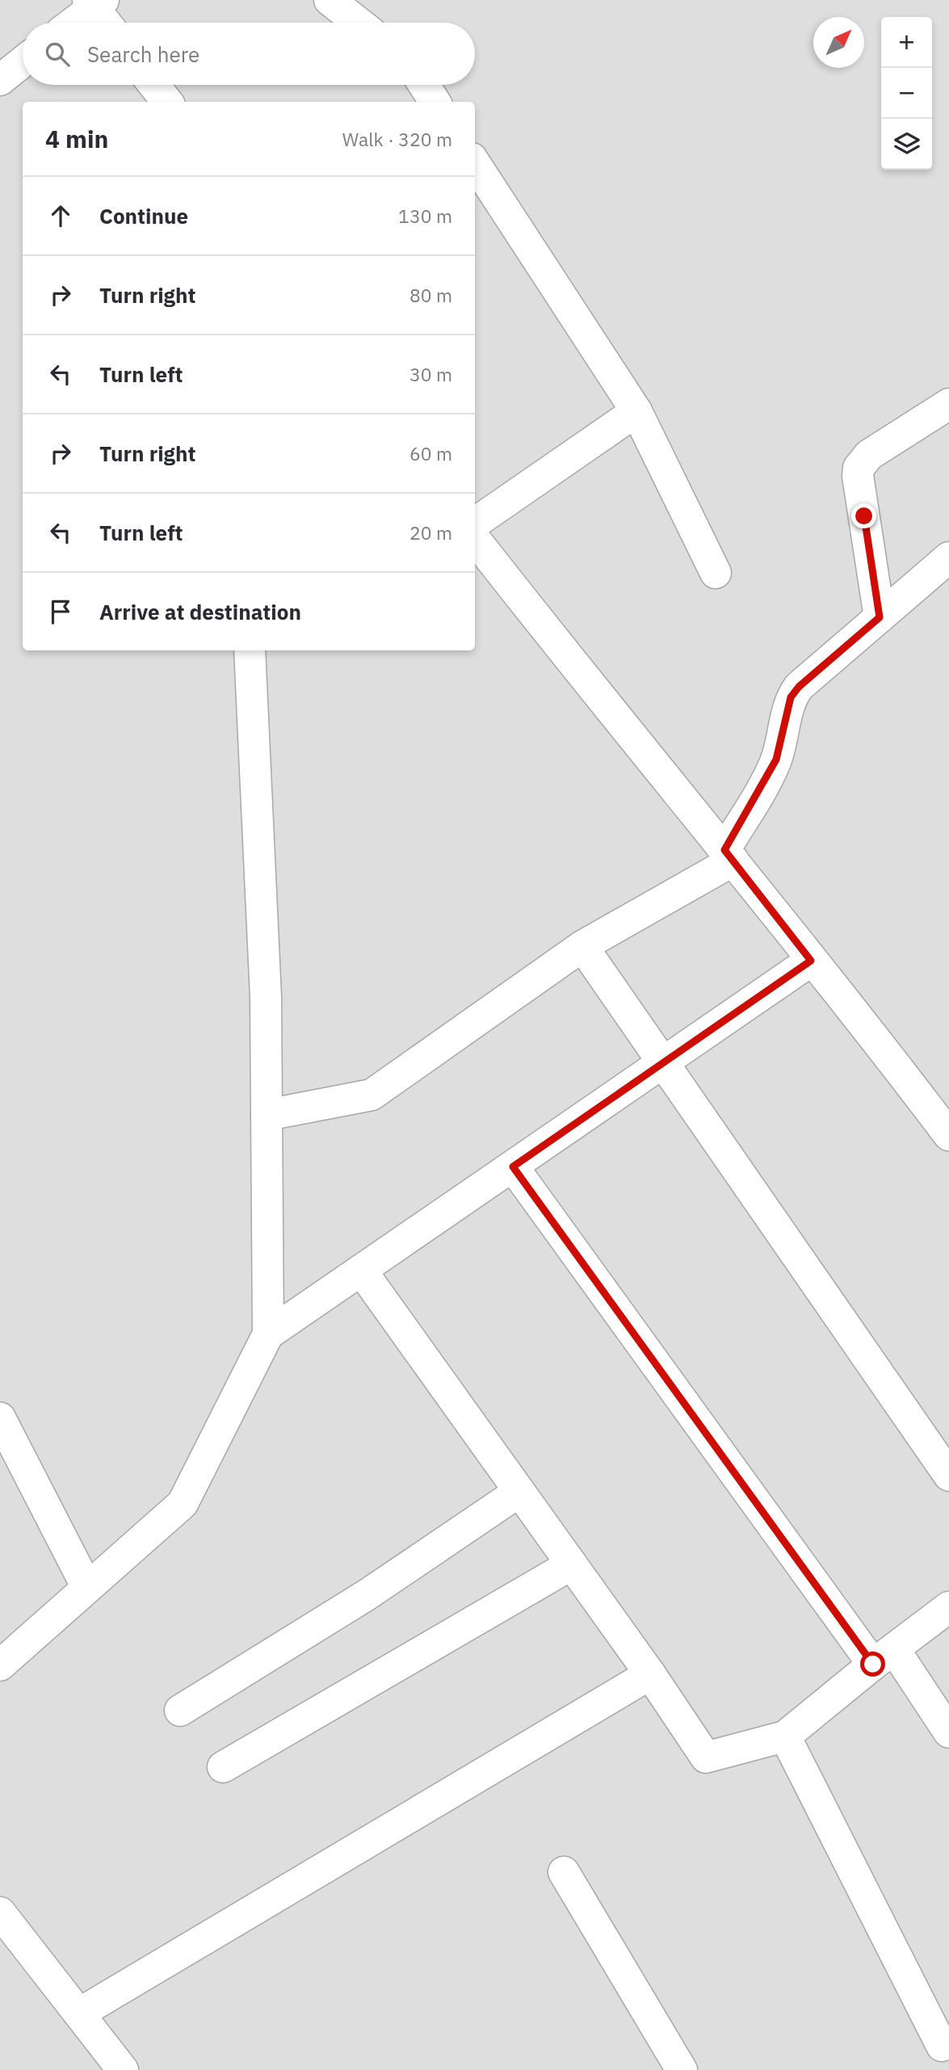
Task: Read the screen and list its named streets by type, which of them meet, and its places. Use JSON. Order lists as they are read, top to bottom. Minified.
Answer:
{"north":"top right","page":{"map_buttons":["+","−"],"search":"Search here","heading":["4 min","Walk · 320 m"],"list":[["Continue","130 m"],["Turn right","80 m"],["Turn left","30 m"],["Turn right","60 m"],["Turn left","20 m"],"Arrive at destination"]}}
